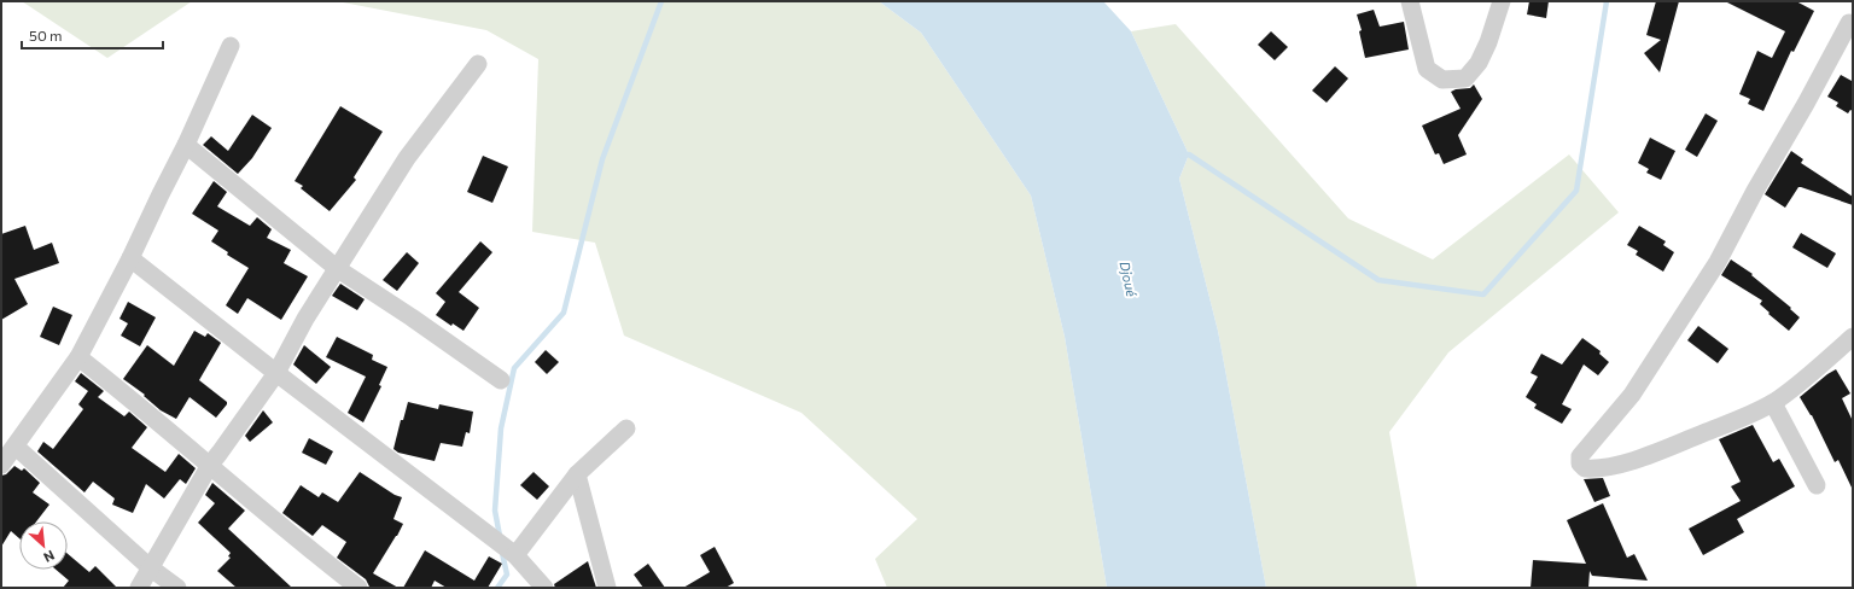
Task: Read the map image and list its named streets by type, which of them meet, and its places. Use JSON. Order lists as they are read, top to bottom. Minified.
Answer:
{"water":["Djoué"],"scale_bar":"50 m","north":"bottom right"}
